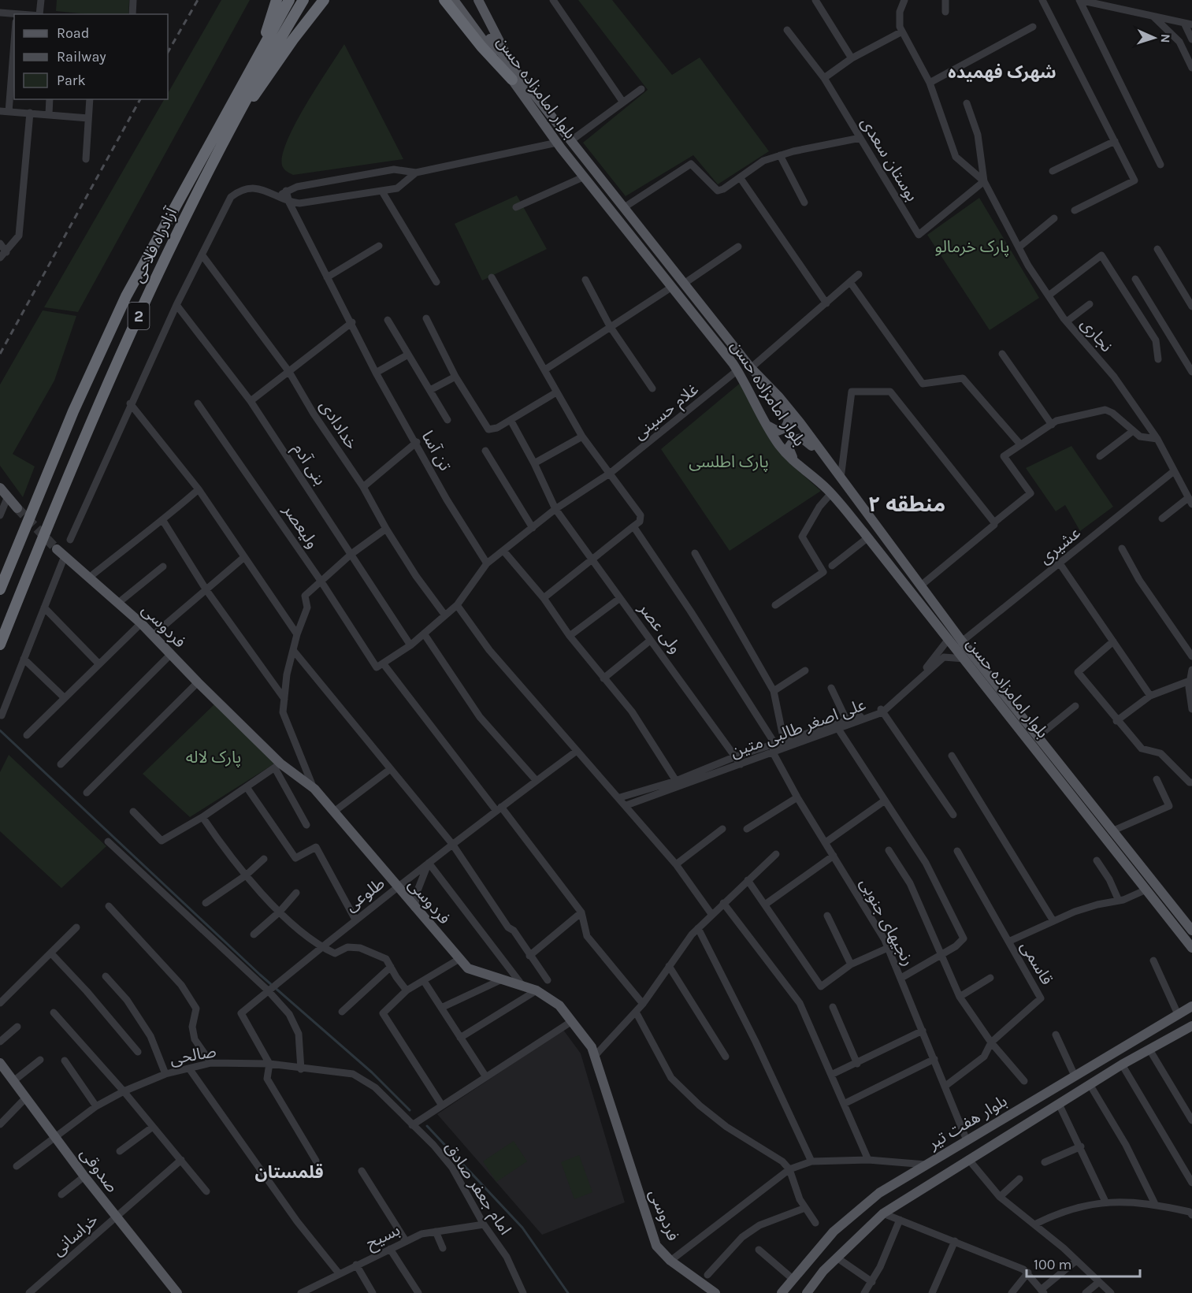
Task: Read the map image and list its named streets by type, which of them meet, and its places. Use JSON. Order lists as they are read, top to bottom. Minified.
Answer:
{"streets":{"highway":["آزادراه فلاحی","2"],"main road":["بلوار امامزاده حسن","فردوسی","بلوار هفت تیر","صدوقی"],"street":["بوستان سعدی","نجاری","غلام حسینی","خدادادی","تن آسا","بنی آدم","ولیعصر","عشیری","ولی عصر","علی اصغر طالبی متین","طلوعی","رنجیهای جنوبی","قاسمی","صالحی","امام جعفر صادق","خراسانی","بسیح"]},"crossings":[["بلوار امامزاده حسن","غلام حسینی"],["بلوار امامزاده حسن","عشیری"],["بلوار امامزاده حسن","علی اصغر طالبی متین"],["بوستان سعدی","نجاری"],["نجاری","عشیری"],["غلام حسینی","تن آسا"],["غلام حسینی","ولی عصر"],["ولیعصر","طلوعی"],["فردوسی","طلوعی"],["ولی عصر","علی اصغر طالبی متین"],["علی اصغر طالبی متین","رنجیهای جنوبی"],["طلوعی","صالحی"],["رنجیهای جنوبی","قاسمی"],["رنجیهای جنوبی","بلوار هفت تیر"],["صالحی","صدوقی"],["صالحی","امام جعفر صادق"],["صدوقی","خراسانی"],["امام جعفر صادق","بسیح"]],"districts":["شهرک فهمیده","منطقه ۲","قلمستان"],"parks":["پارک خرمالو","پارک اطلسی","پارک لاله"],"legend":["Road","Railway","Park"],"scale_bar":"100 m","north":"right"}
